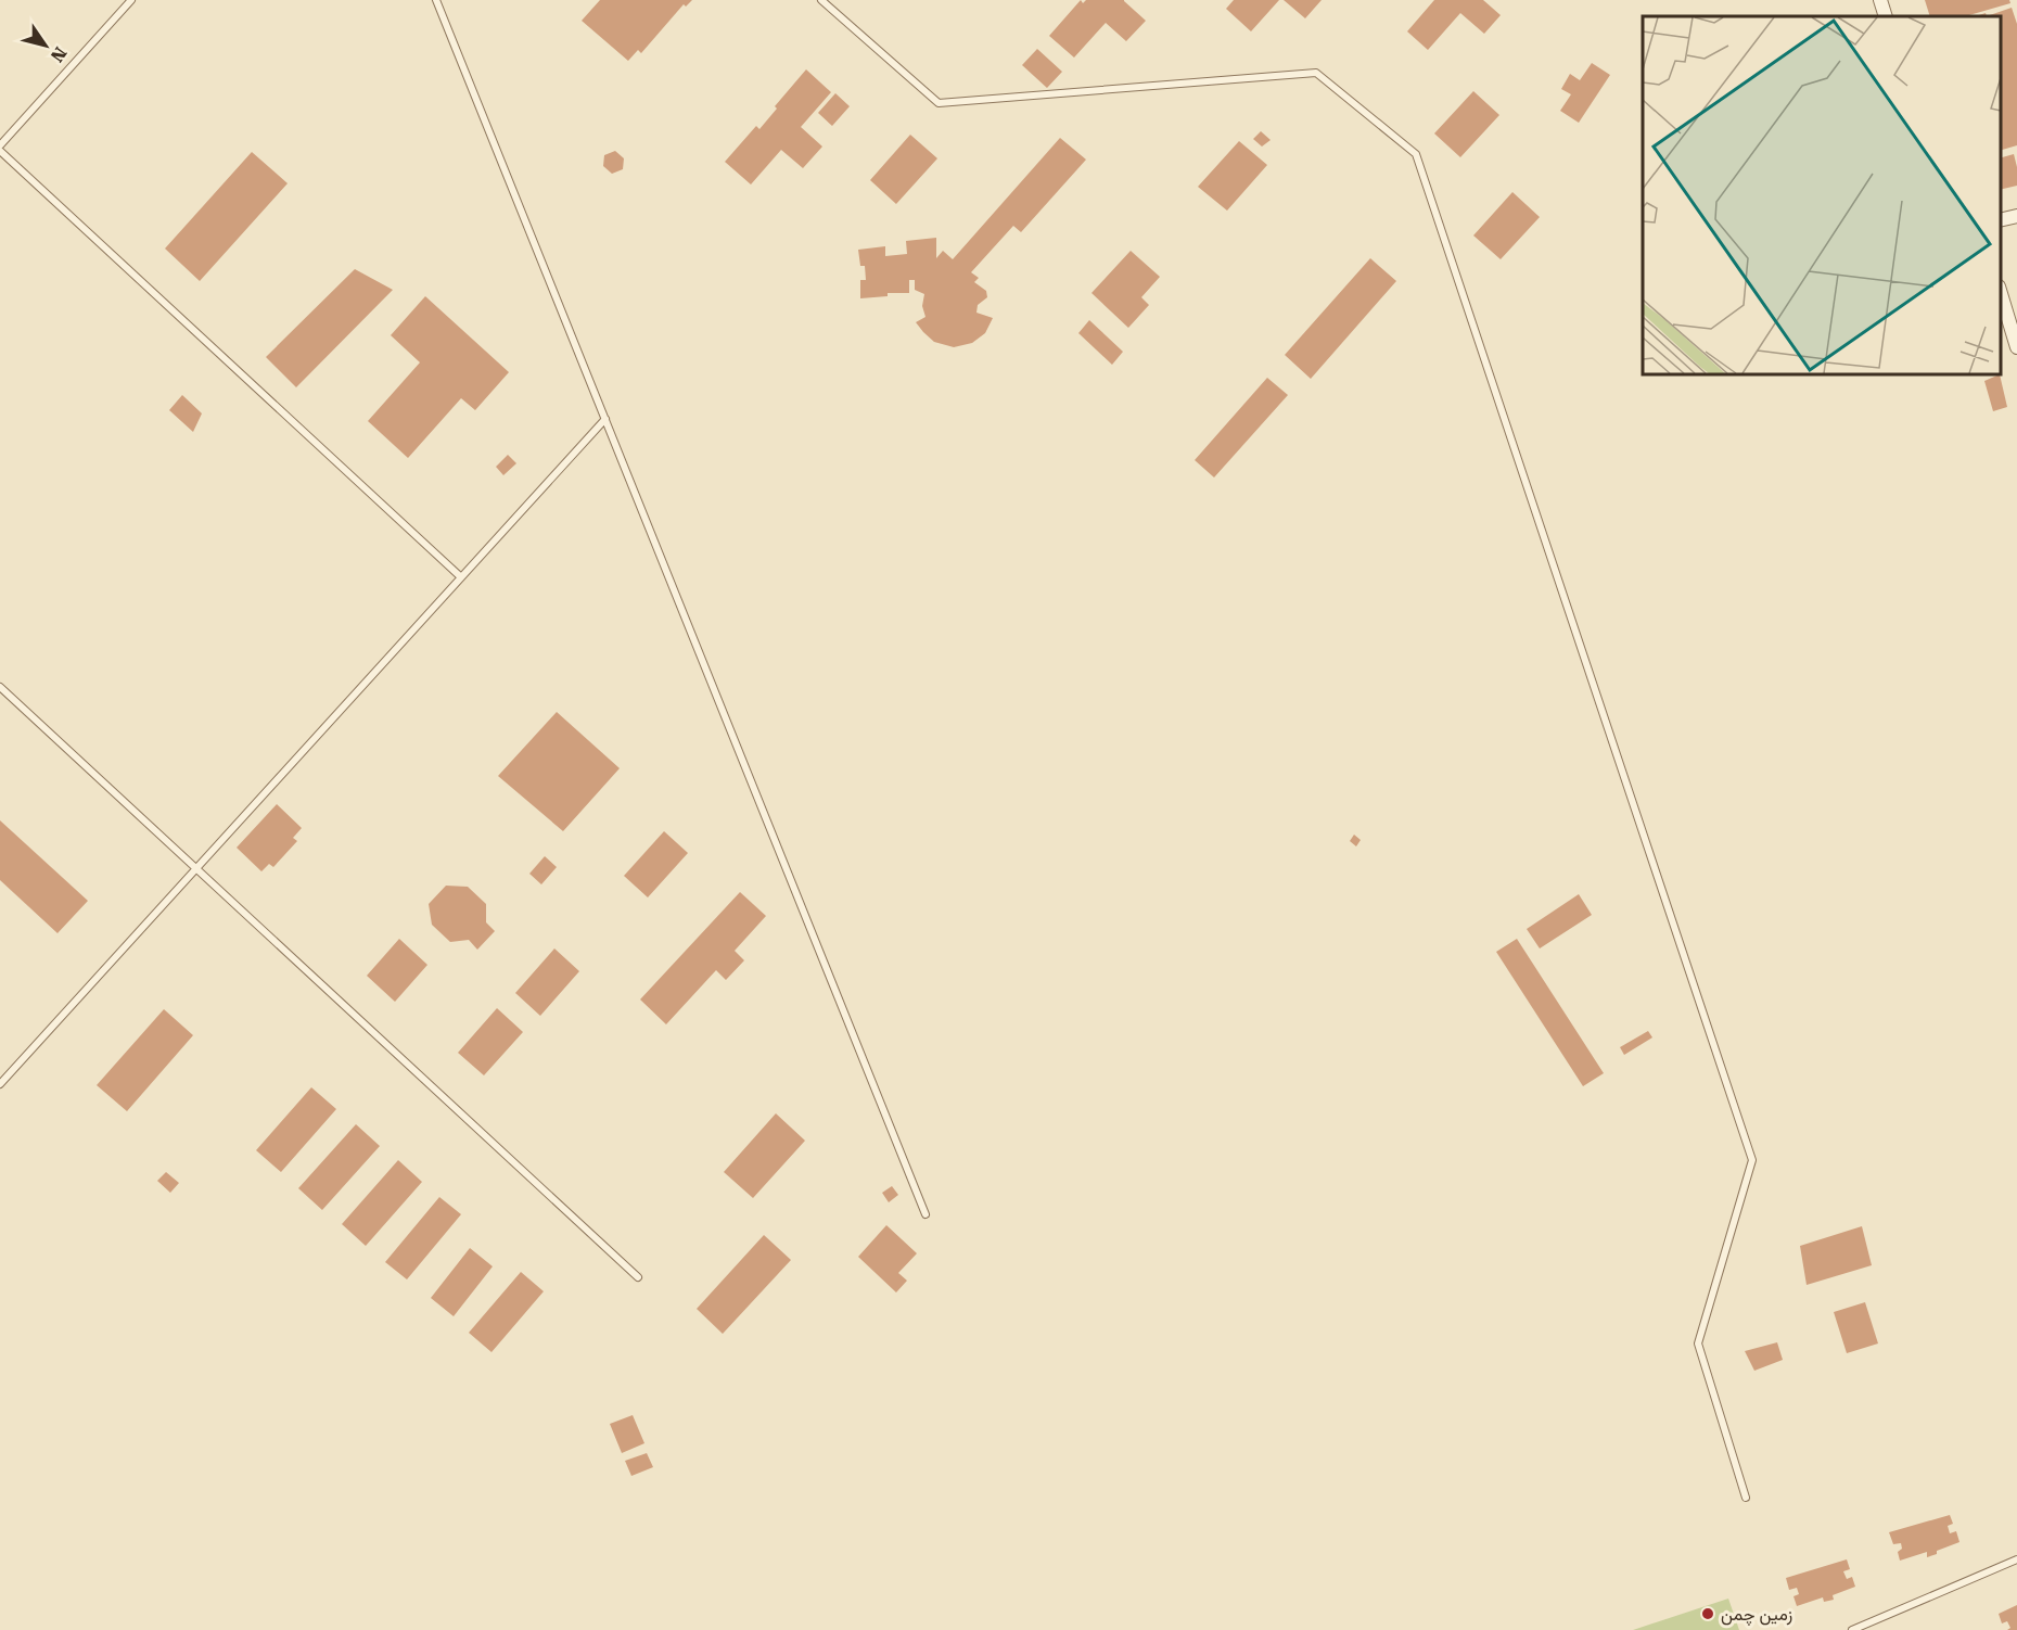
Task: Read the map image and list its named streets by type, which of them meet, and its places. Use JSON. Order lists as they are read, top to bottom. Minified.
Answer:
{"places":["زمین چمن"],"north":"bottom right"}
